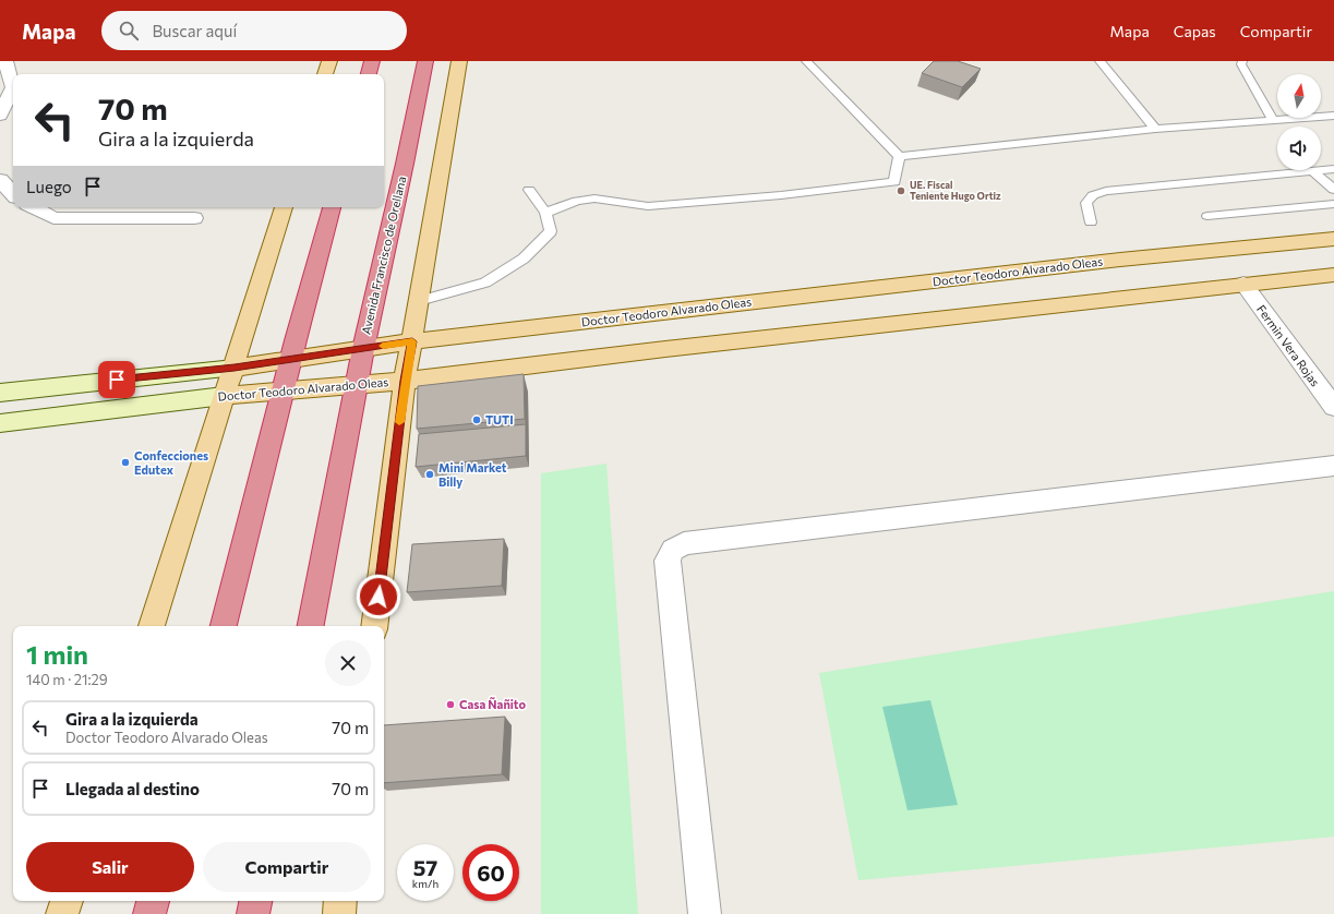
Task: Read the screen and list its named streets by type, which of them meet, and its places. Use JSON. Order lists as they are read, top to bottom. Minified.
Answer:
{"streets":{"highway":["Avenida Francisco de Orellana"],"main road":["Doctor Teodoro Alvarado Oleas"],"street":["Fermin Vera Rojas"]},"crossings":[["Avenida Francisco de Orellana","Doctor Teodoro Alvarado Oleas"],["Doctor Teodoro Alvarado Oleas","Fermin Vera Rojas"]],"places":["UE. Fiscal Teniente Hugo Ortiz","TUTI","Confecciones Edutex","Mini Market Billy","Casa Ñañito"],"north":"top","page":{"header":"Mapa","search":"Buscar aquí","nav":["Mapa","Capas","Compartir"],"turn":["70 m","Gira a la izquierda"],"then":"Luego","heading":["1 min","140 m · 21:29"],"list":[{"name":"Gira a la izquierda","note":"Doctor Teodoro Alvarado Oleas","value":"70 m"},{"name":"Llegada al destino","value":"70 m"}],"buttons":["Salir","Compartir"],"speed":"57 km/h","limit":"60"}}
